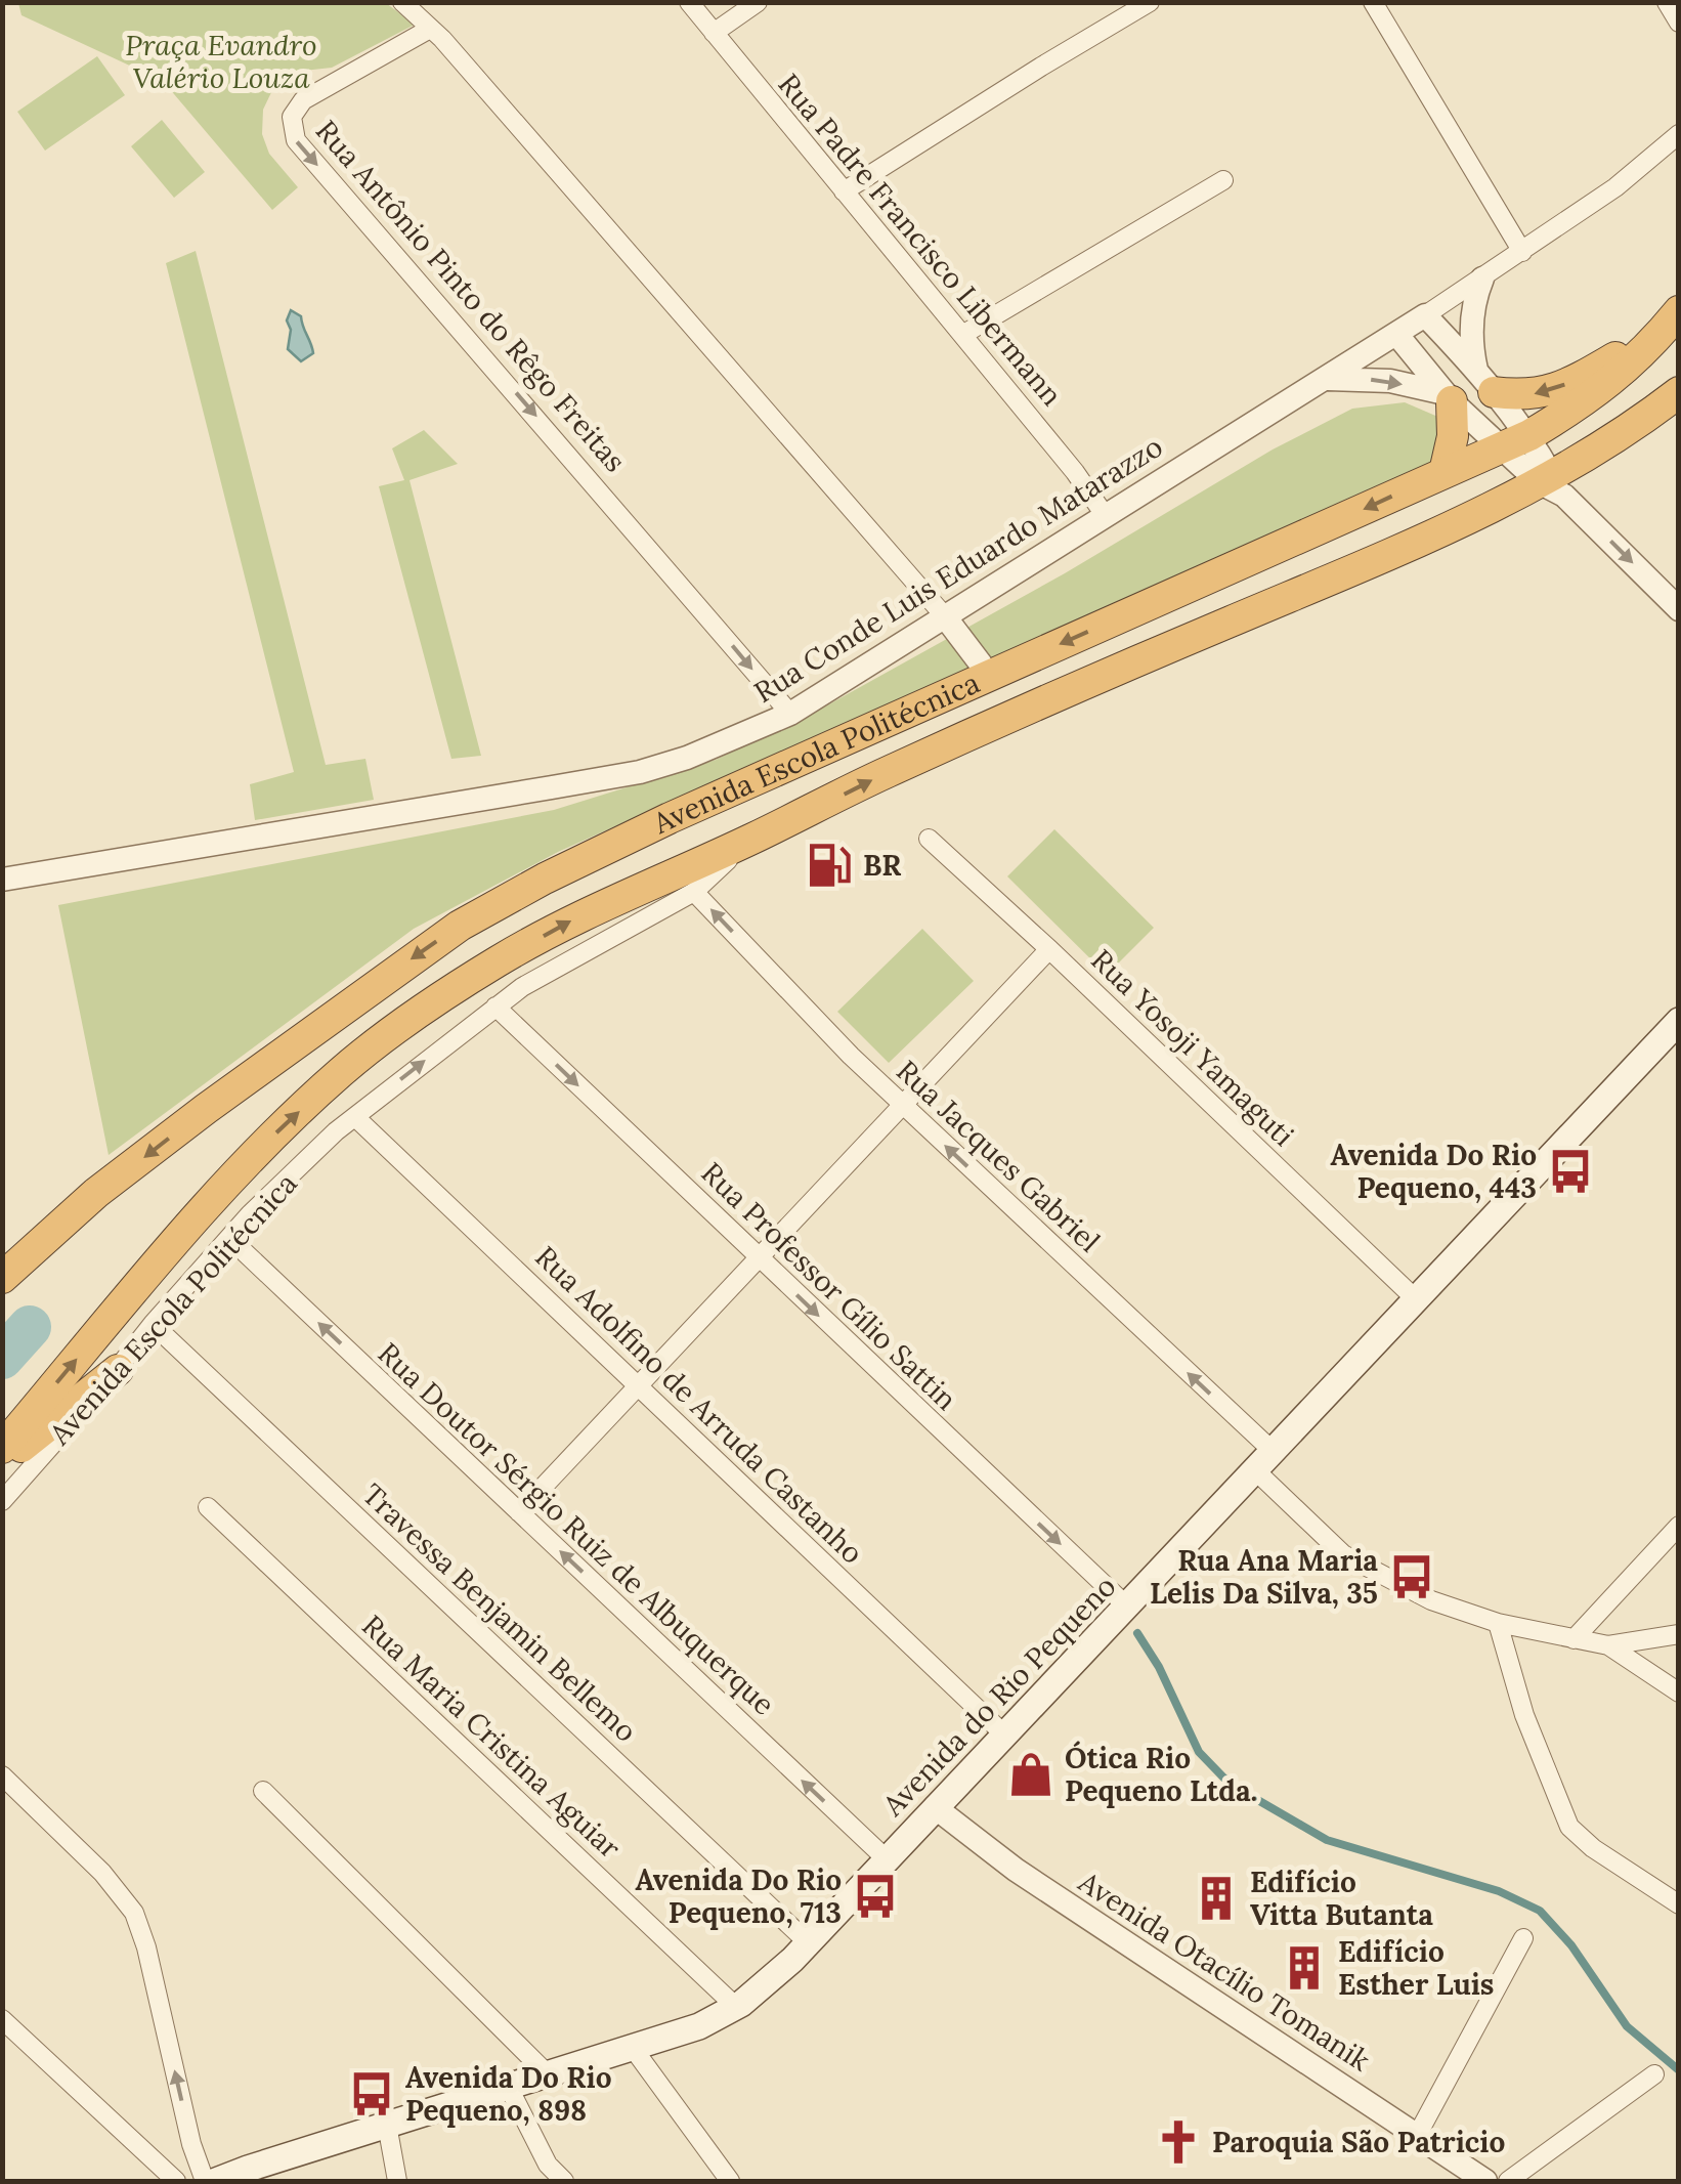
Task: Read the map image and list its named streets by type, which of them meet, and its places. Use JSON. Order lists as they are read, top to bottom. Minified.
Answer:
{"streets":{"highway":["Avenida Escola Politécnica"],"main road":["Avenida do Rio Pequeno"],"street":["Rua Padre Francisco Libermann","Rua Antônio Pinto do Rêgo Freitas","Rua Conde Luis Eduardo Matarazzo","Rua Yosoji Yamaguti","Rua Jacques Gabriel","Rua Professor Gílio Sattin","Rua Adolfino de Arruda Castanho","Rua Doutor Sérgio Ruiz de Albuquerque","Travessa Benjamin Bellemo","Rua Maria Cristina Aguiar","Avenida Otacílio Tomanik"]},"crossings":[["Rua Padre Francisco Libermann","Rua Conde Luis Eduardo Matarazzo"],["Rua Antônio Pinto do Rêgo Freitas","Rua Conde Luis Eduardo Matarazzo"],["Avenida Escola Politécnica","Rua Jacques Gabriel"],["Avenida Escola Politécnica","Rua Professor Gílio Sattin"],["Avenida Escola Politécnica","Rua Adolfino de Arruda Castanho"],["Avenida Escola Politécnica","Rua Doutor Sérgio Ruiz de Albuquerque"],["Avenida Escola Politécnica","Travessa Benjamin Bellemo"],["Rua Yosoji Yamaguti","Avenida do Rio Pequeno"],["Rua Jacques Gabriel","Avenida do Rio Pequeno"],["Rua Professor Gílio Sattin","Avenida do Rio Pequeno"],["Rua Adolfino de Arruda Castanho","Avenida do Rio Pequeno"],["Rua Doutor Sérgio Ruiz de Albuquerque","Avenida do Rio Pequeno"],["Travessa Benjamin Bellemo","Avenida do Rio Pequeno"],["Avenida do Rio Pequeno","Rua Maria Cristina Aguiar"],["Avenida do Rio Pequeno","Avenida Otacílio Tomanik"]],"one_way":["Rua Antônio Pinto do Rêgo Freitas","Rua Jacques Gabriel","Rua Professor Gílio Sattin","Rua Doutor Sérgio Ruiz de Albuquerque"],"parks":["Praça Evandro Valério Louza"],"places":{"fuel station":["BR"],"bus stop":["Avenida Do Rio Pequeno, 443","Rua Ana Maria Lelis Da Silva, 35","Avenida Do Rio Pequeno, 713","Avenida Do Rio Pequeno, 898"],"shop":["Ótica Rio Pequeno Ltda."],"building":["Edifício Vitta Butanta","Edifício Esther Luis"],"church":["Paroquia São Patricio"]}}
